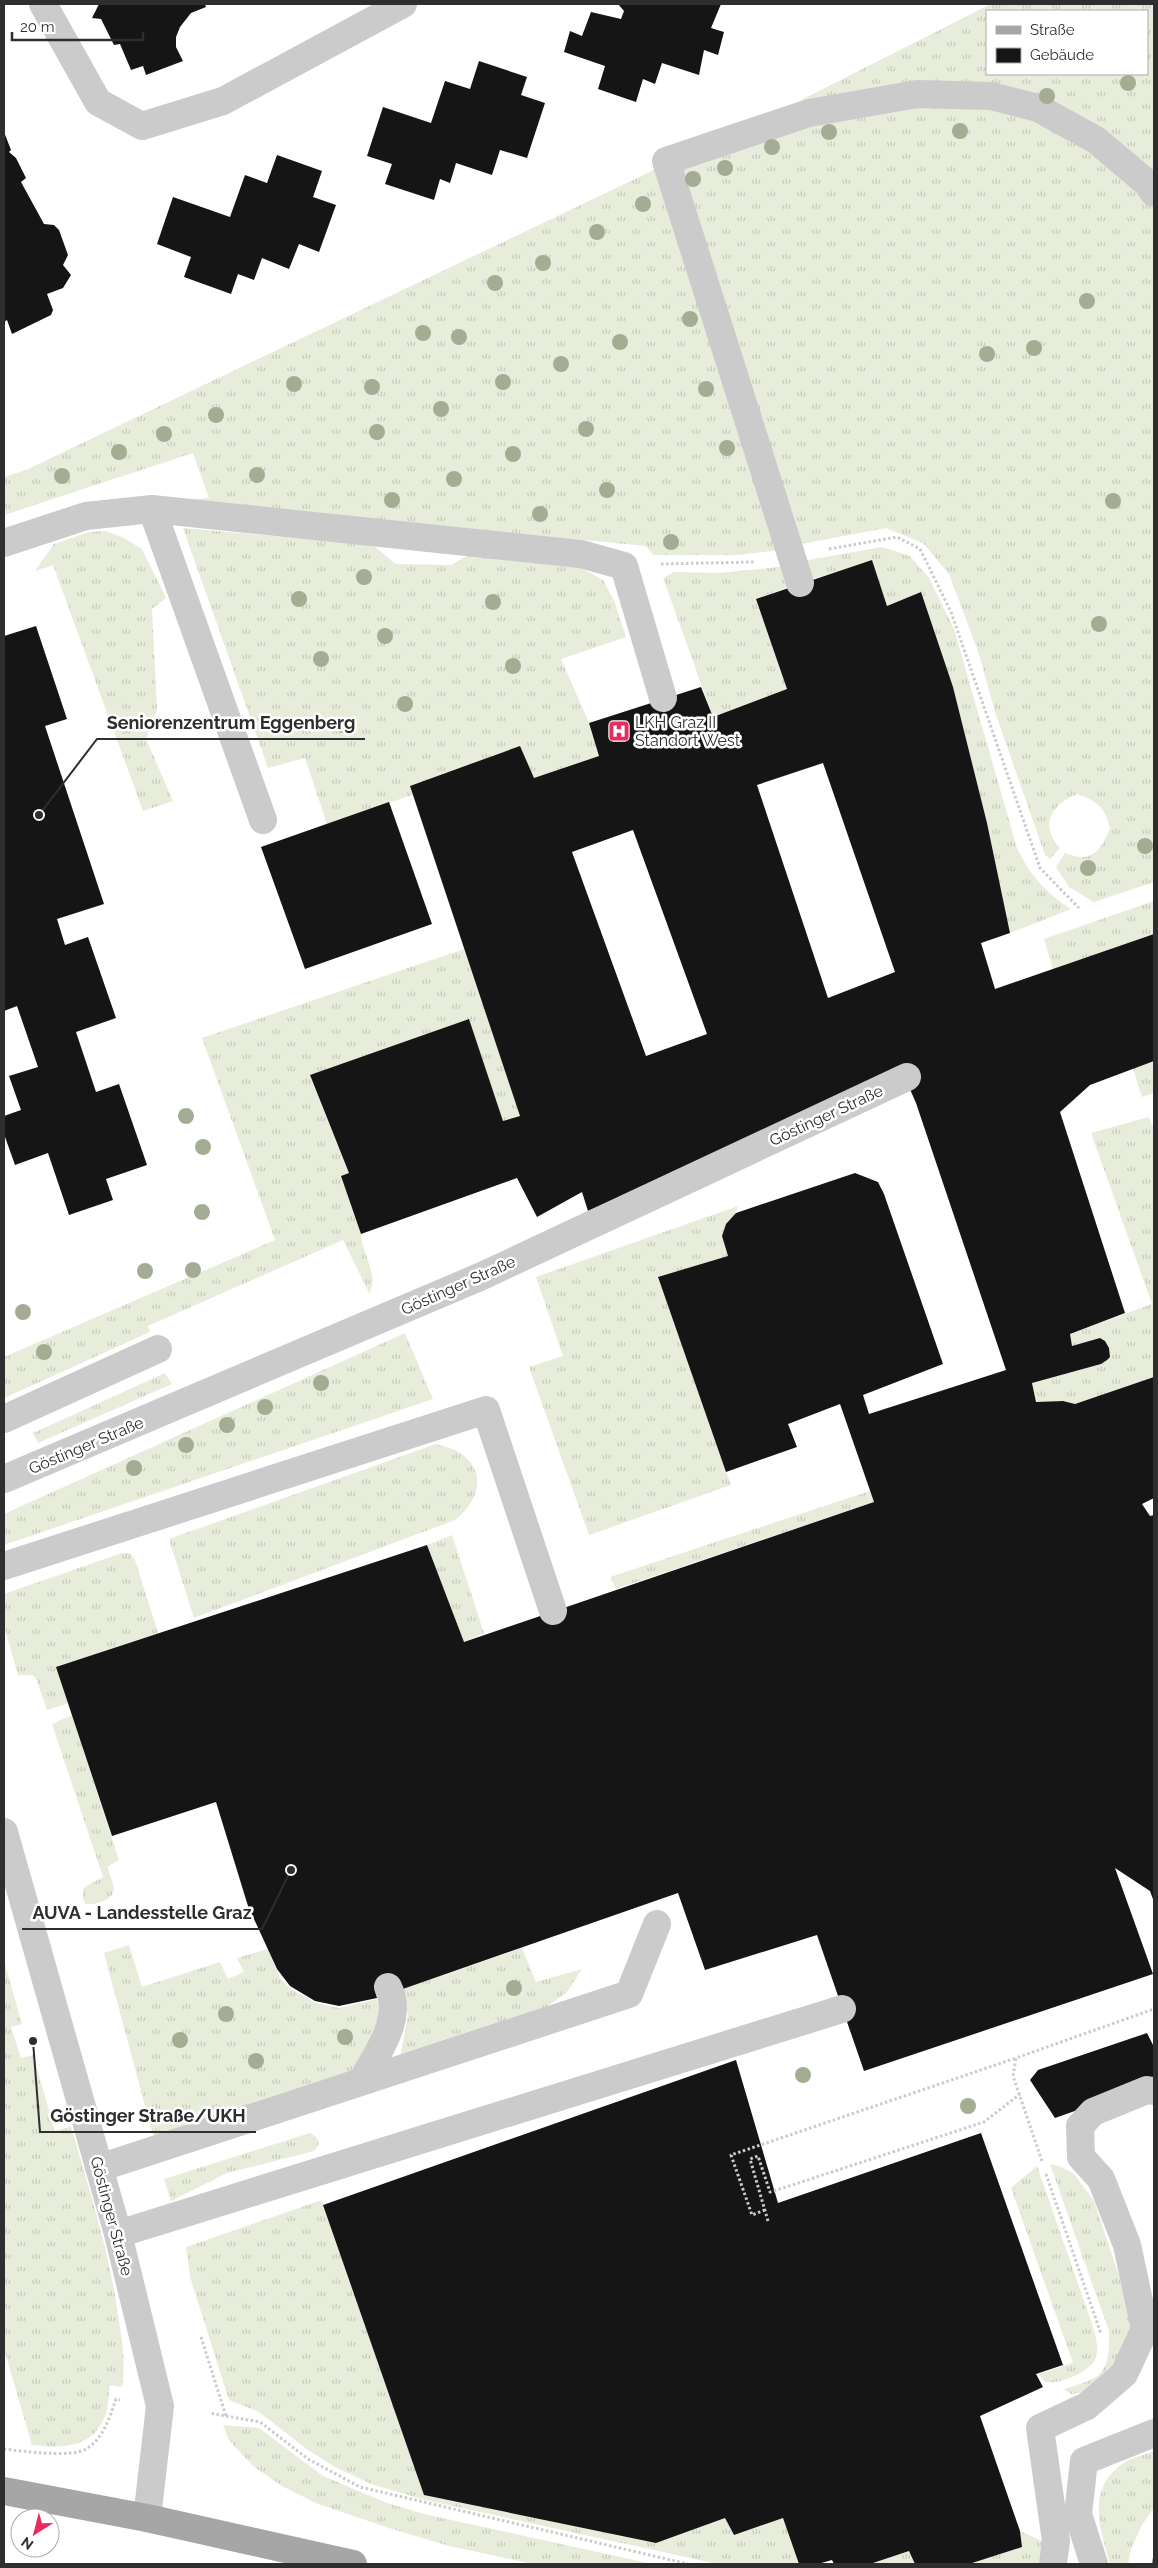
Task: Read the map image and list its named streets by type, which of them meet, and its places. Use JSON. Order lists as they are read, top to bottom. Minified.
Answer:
{"streets":{"street":["Göstinger Straße"]},"places":{"hospital":["LKH Graz II Standort West"],"other":["Seniorenzentrum Eggenberg","AUVA - Landesstelle Graz","Göstinger Straße/UKH"]},"legend":["Straße","Gebäude"],"scale_bar":"20 m","north":"bottom left"}
